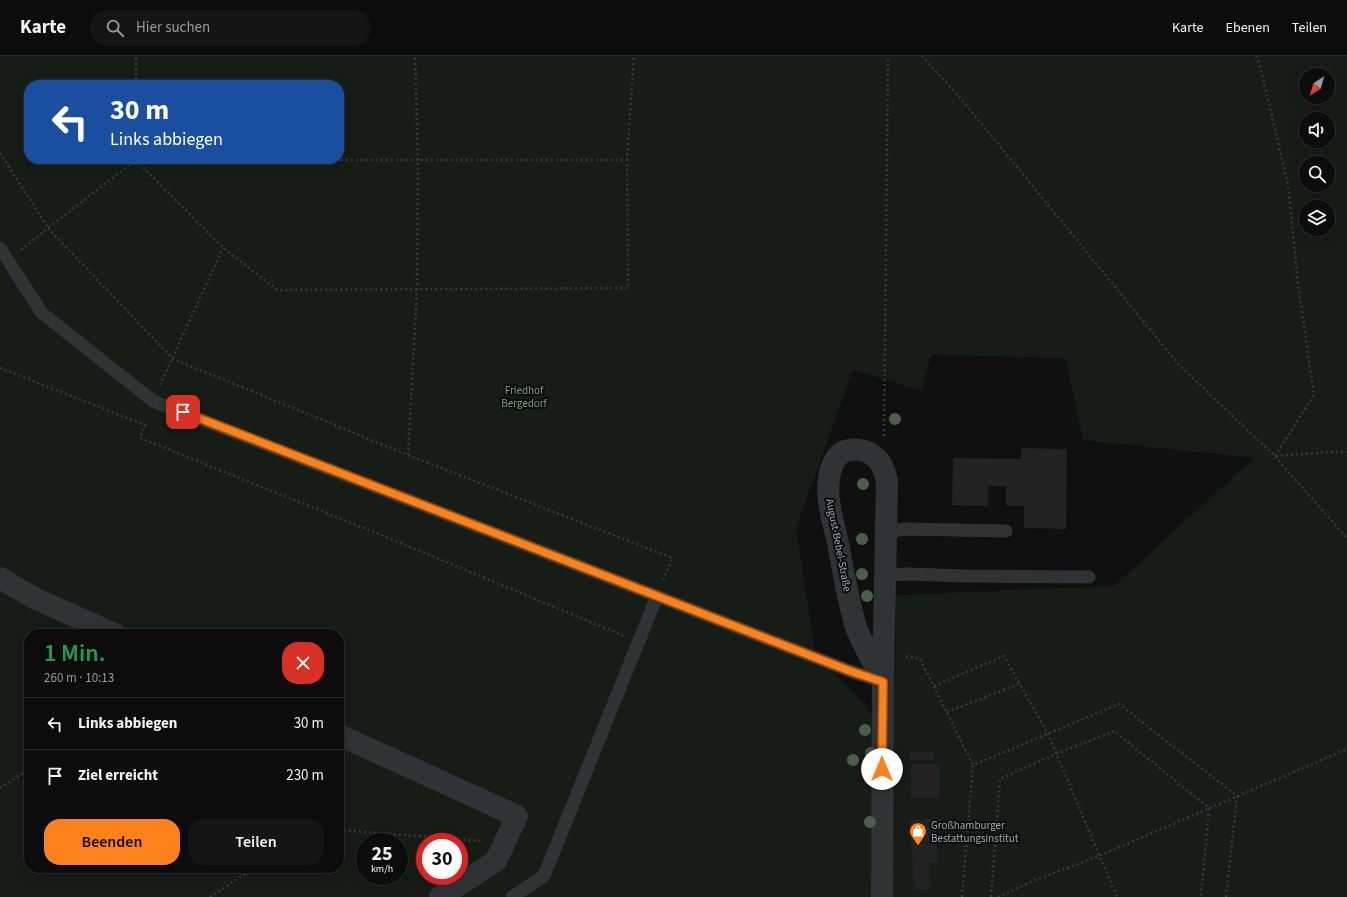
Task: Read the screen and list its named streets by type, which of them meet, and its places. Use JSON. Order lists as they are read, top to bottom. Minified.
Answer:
{"streets":{"street":["August-Bebel-Straße"]},"parks":["Friedhof Bergedorf"],"places":{"shop":["Großhamburger Bestattungsinstitut"]},"north":"bottom left","page":{"header":"Karte","search":"Hier suchen","nav":["Karte","Ebenen","Teilen"],"turn":["30 m","Links abbiegen"],"heading":["1 Min.","260 m · 10:13"],"list":[{"name":"Links abbiegen","value":"30 m"},{"name":"Ziel erreicht","value":"230 m"}],"buttons":["Beenden","Teilen"],"speed":"25 km/h","limit":"30"}}
